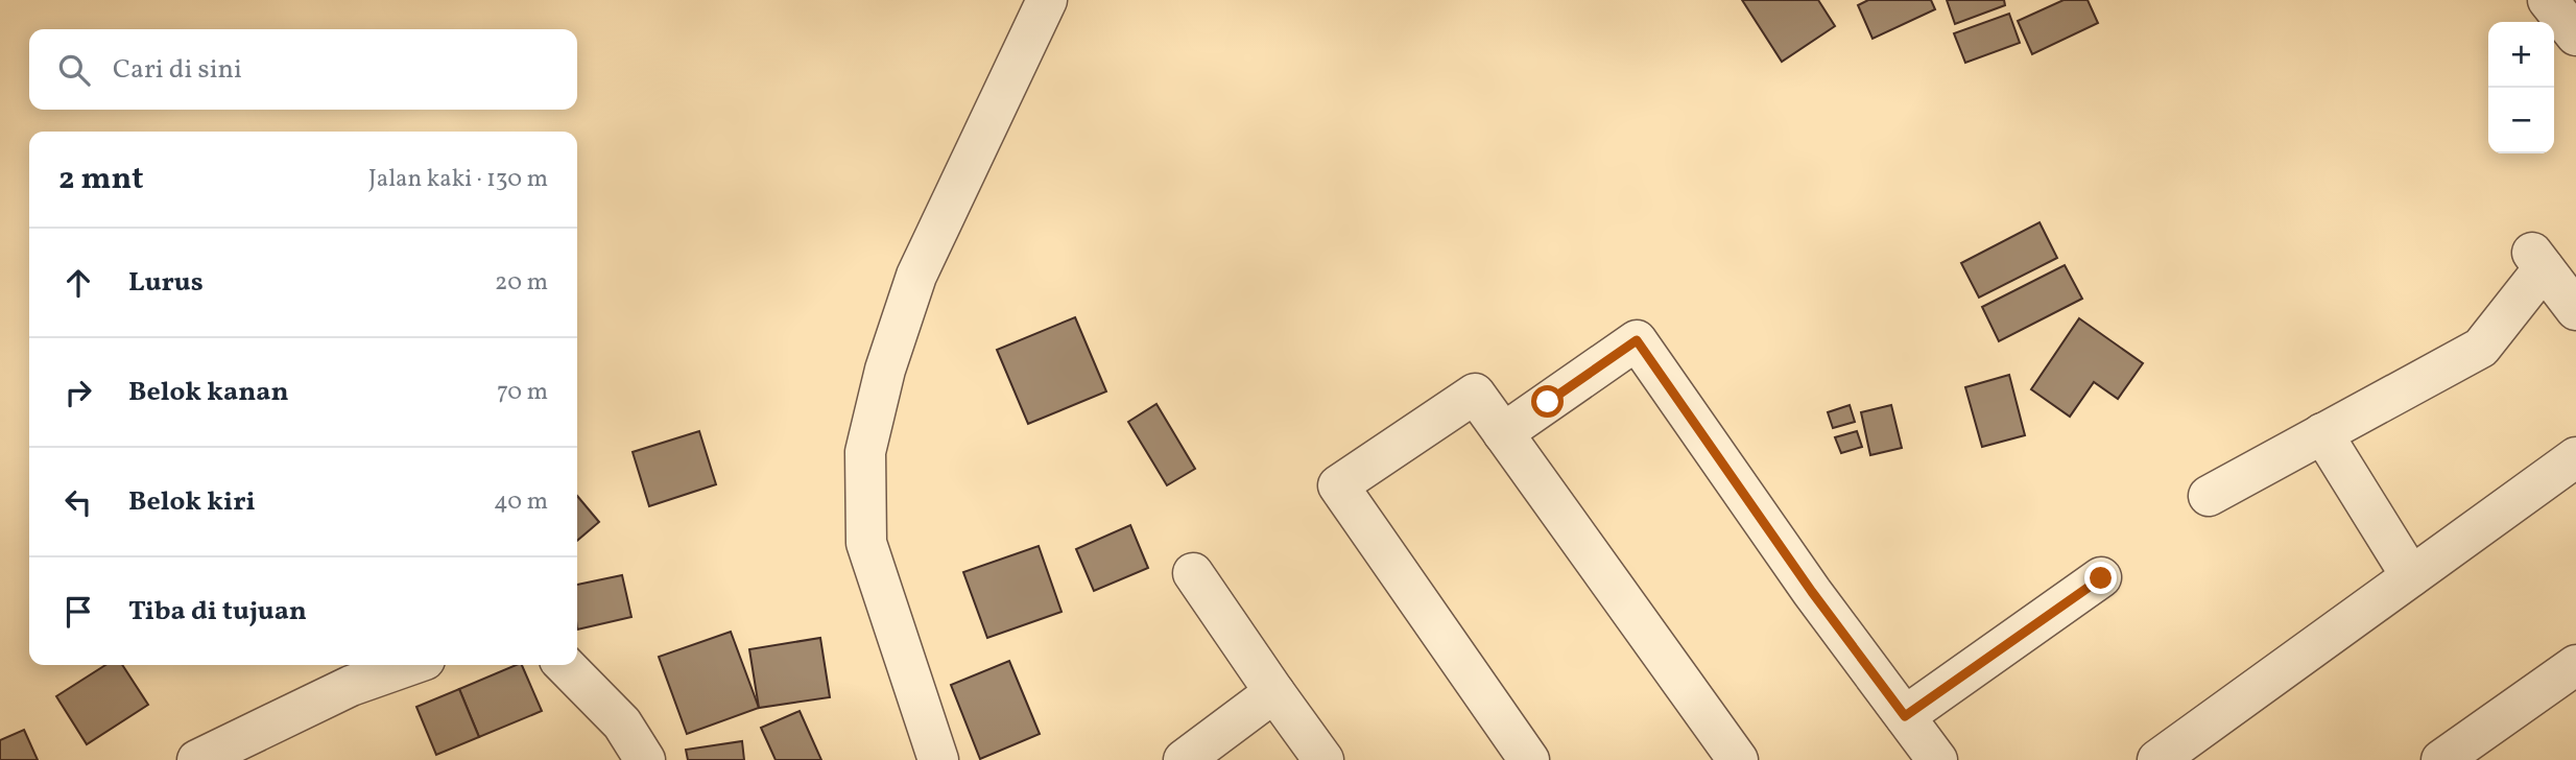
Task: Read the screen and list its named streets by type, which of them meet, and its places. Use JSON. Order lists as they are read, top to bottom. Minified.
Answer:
{"page":{"map_buttons":["+","−"],"search":"Cari di sini","heading":["2 mnt","Jalan kaki · 130 m"],"list":[["Lurus","20 m"],["Belok kanan","70 m"],["Belok kiri","40 m"],"Tiba di tujuan"]}}
